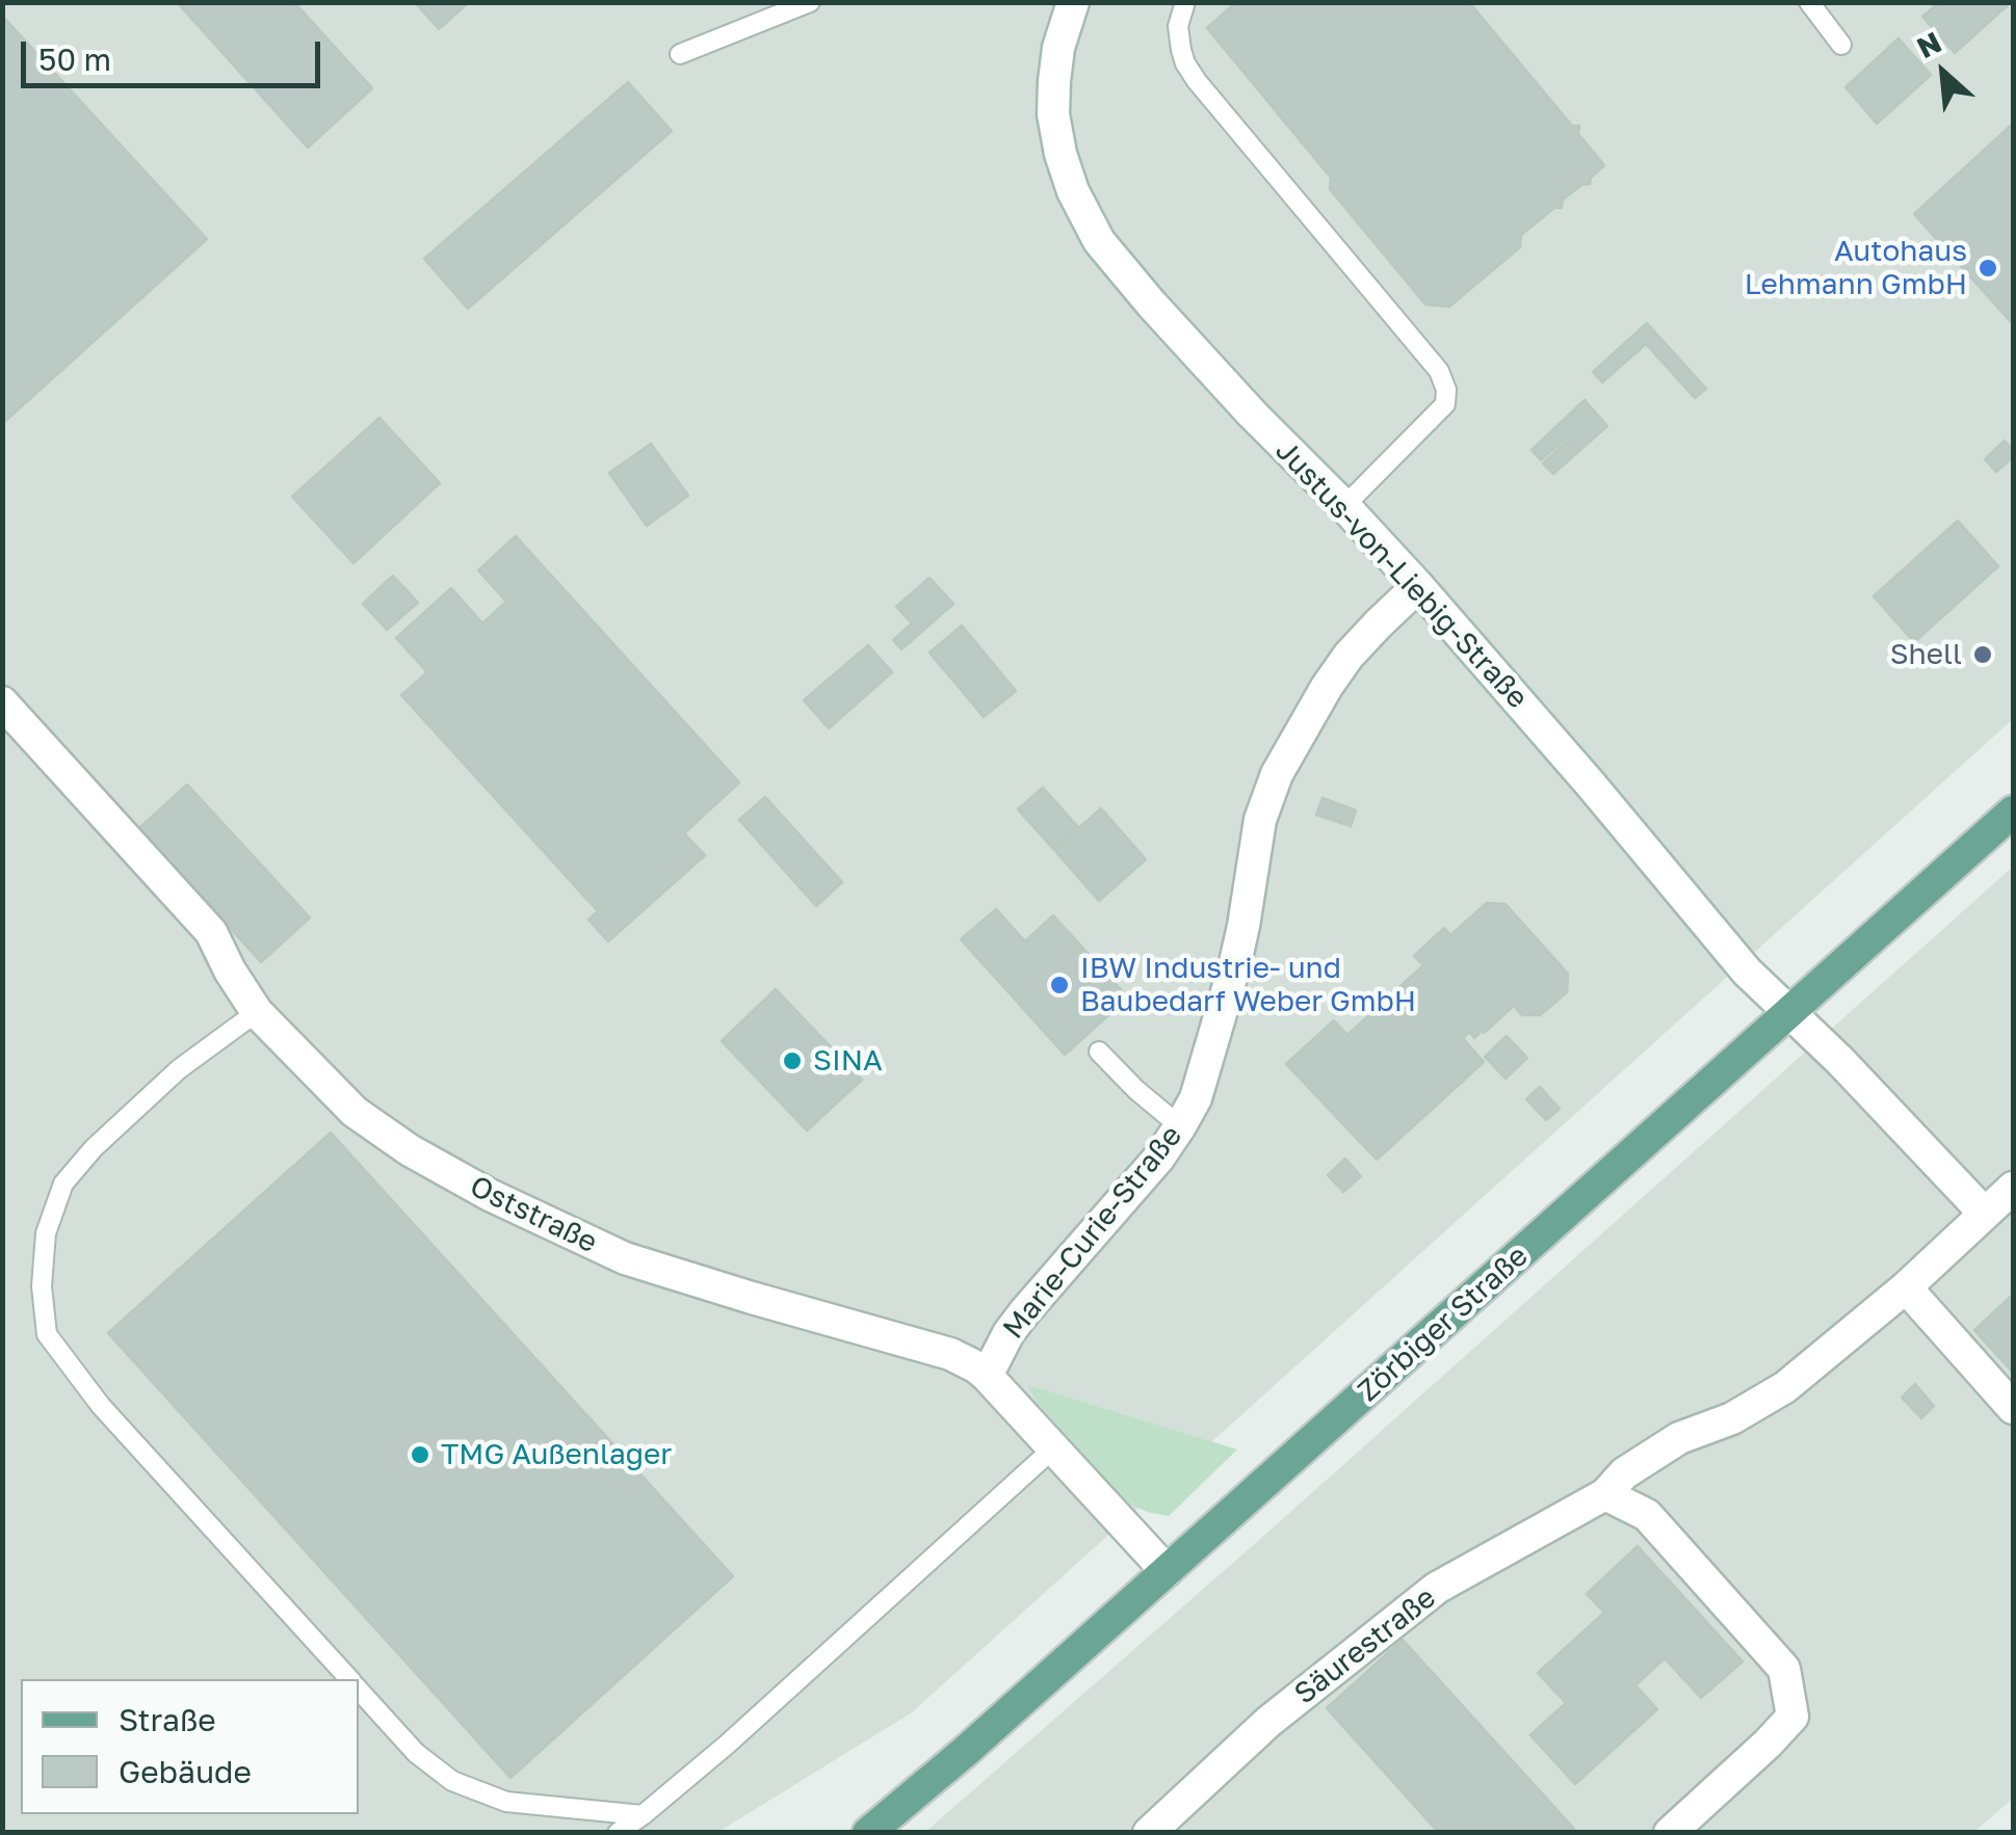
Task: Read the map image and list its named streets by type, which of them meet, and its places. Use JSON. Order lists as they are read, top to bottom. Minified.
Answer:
{"streets":{"main road":["Zörbiger Straße"],"street":["Justus-von-Liebig-Straße","Oststraße","Marie-Curie-Straße","Säurestraße"]},"crossings":[["Justus-von-Liebig-Straße","Marie-Curie-Straße"],["Justus-von-Liebig-Straße","Zörbiger Straße"],["Oststraße","Marie-Curie-Straße"],["Oststraße","Zörbiger Straße"]],"places":["Autohaus Lehmann GmbH","Shell","IBW Industrie- und Baubedarf Weber GmbH","SINA","TMG Außenlager"],"legend":["Straße","Gebäude"],"scale_bar":"50 m","north":"top left"}
